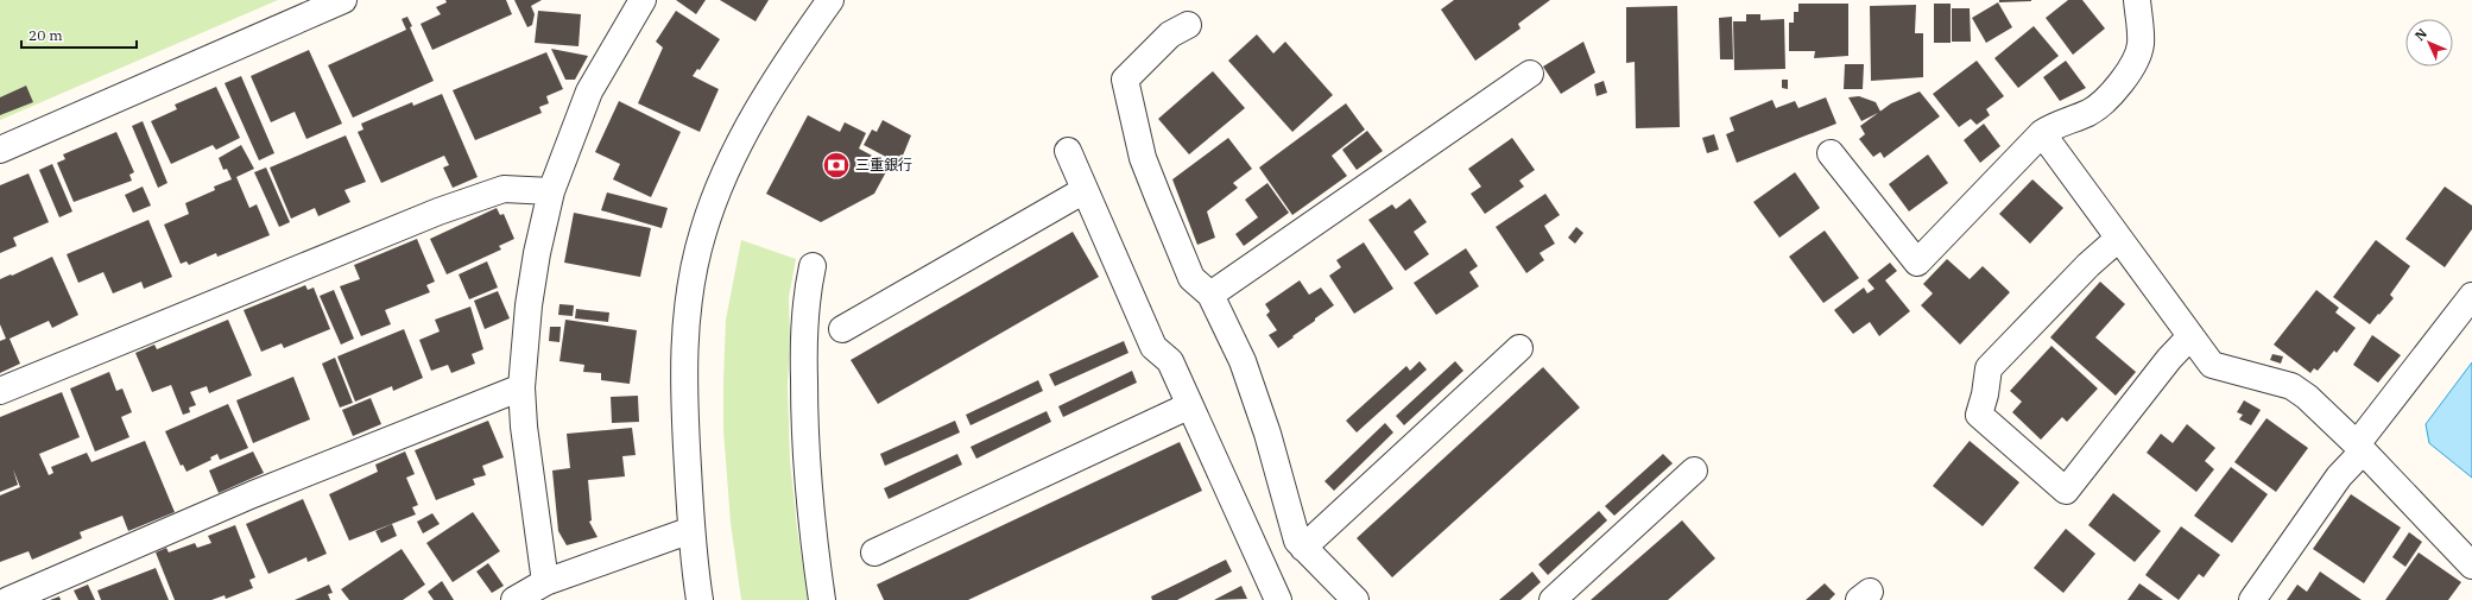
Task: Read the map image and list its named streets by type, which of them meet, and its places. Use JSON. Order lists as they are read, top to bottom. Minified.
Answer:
{"places":{"bank":["三重銀行"]},"scale_bar":"20 m","north":"top left"}
